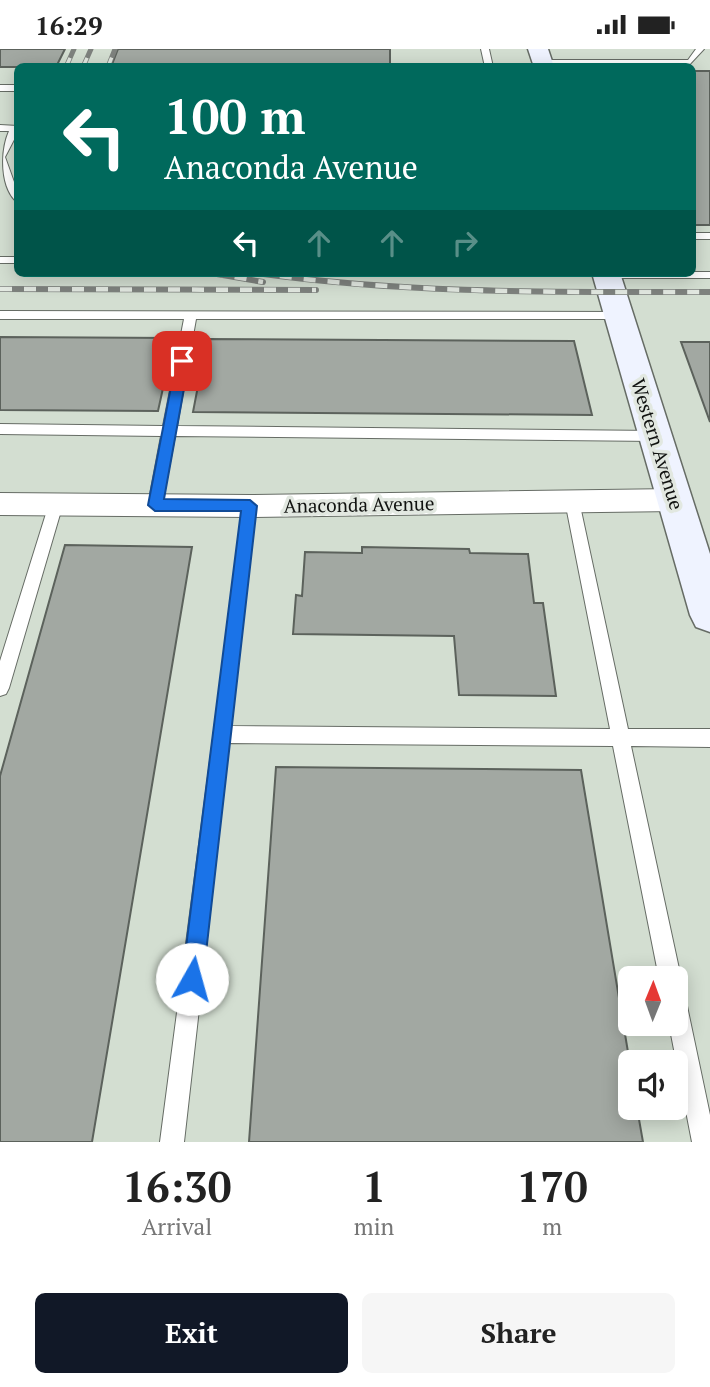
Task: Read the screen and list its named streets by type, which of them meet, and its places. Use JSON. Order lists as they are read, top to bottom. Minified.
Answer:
{"streets":{"street":["Western Avenue","Anaconda Avenue"]},"crossings":[["Western Avenue","Anaconda Avenue"]],"north":"top","page":{"status":"16:29","turn":["100 m","Anaconda Avenue"],"eta":["16:30","Arrival","1","min","170","m"],"buttons":["Exit","Share"]}}
